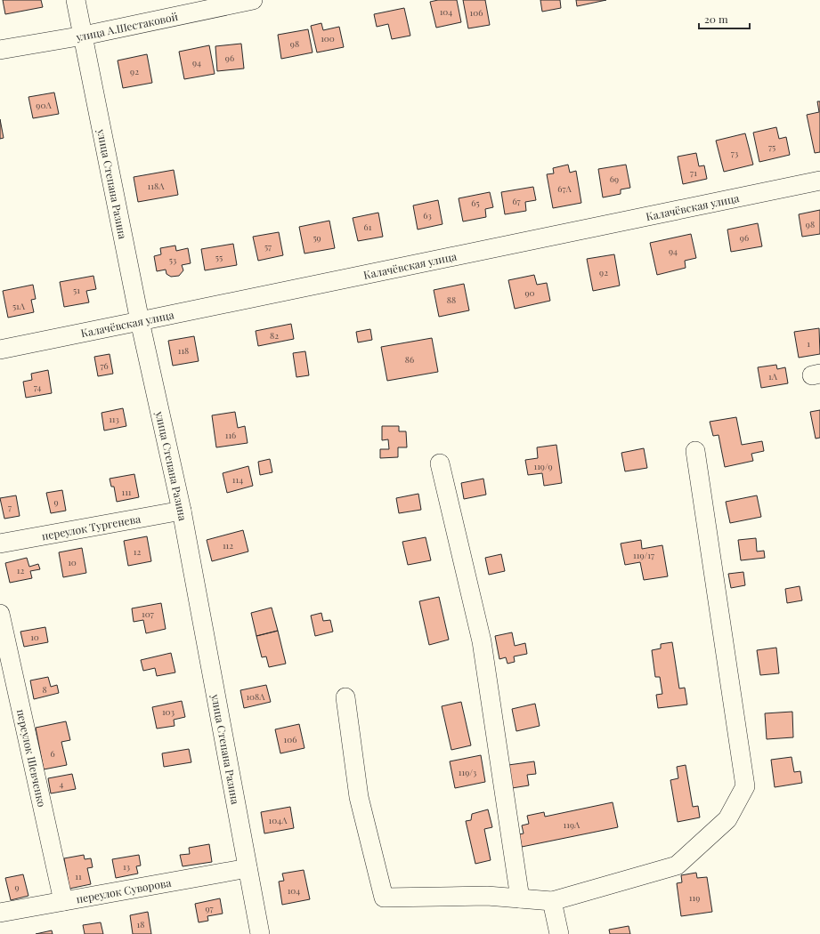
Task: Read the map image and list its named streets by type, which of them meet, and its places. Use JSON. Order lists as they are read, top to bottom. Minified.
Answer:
{"streets":{"street":["улица А.Шестаковой","улица Степана Разина","Калачёвская улица","переулок Тургенева","переулок Шевченко","переулок Суворова"]},"crossings":[["улица А.Шестаковой","улица Степана Разина"],["улица Степана Разина","Калачёвская улица"],["улица Степана Разина","переулок Тургенева"],["улица Степана Разина","переулок Суворова"],["переулок Шевченко","переулок Суворова"]],"house_numbers":["104","106","100","98","96","94","92","90А","75","73","71","69","118А","67А","67","65","63","98","61","59","96","57","94","55","53","92","51","90","88","51А","82","1","118","86","76","1А","74","113","116","119/9","114","111","9","7","112","12","119/17","10","12","107","10","8","108А","103","106","6","119/3","4","104А","119А","13","11","9","104","119","97","18"],"scale_bar":"20 m"}
